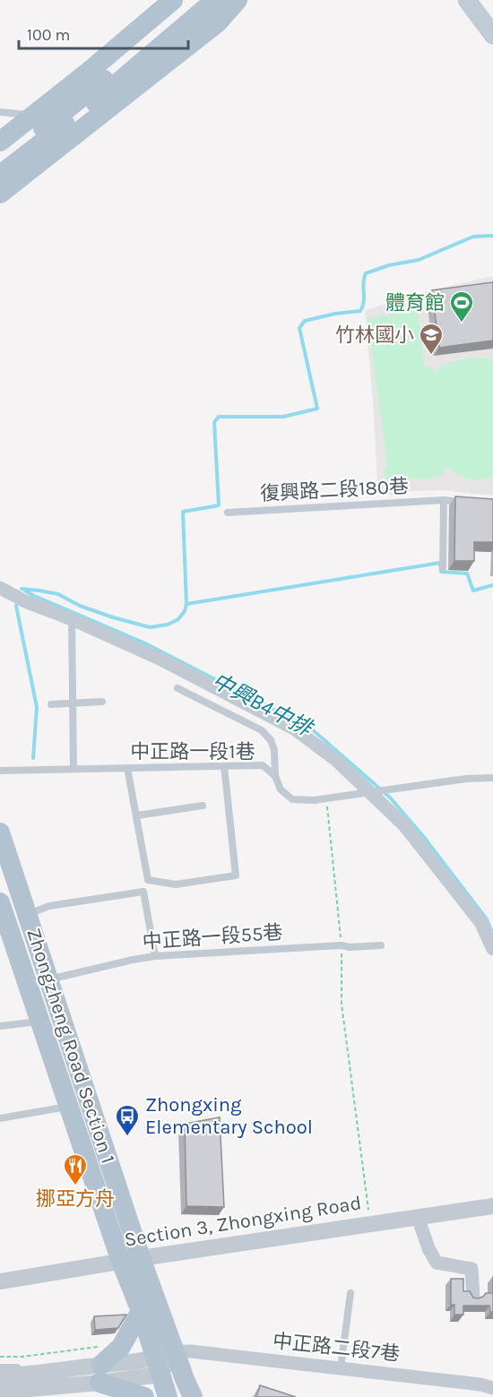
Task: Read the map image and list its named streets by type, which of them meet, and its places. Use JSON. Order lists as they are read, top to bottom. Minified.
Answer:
{"streets":{"main road":["Zhongzheng Road Section 1"],"street":["Section 3, Zhongxing Road","中正路二段7巷"],"lane":["復興路二段180巷","中正路一段1巷","中正路一段55巷"]},"crossings":[["中正路一段55巷","Zhongzheng Road Section 1"],["Zhongzheng Road Section 1","Section 3, Zhongxing Road"]],"water":["中興B4中排"],"places":{"sports":["體育館"],"school or university":["竹林國小"],"bus stop":["Zhongxing Elementary School"],"restaurant":["挪亞方舟"]},"scale_bar":"100 m"}
